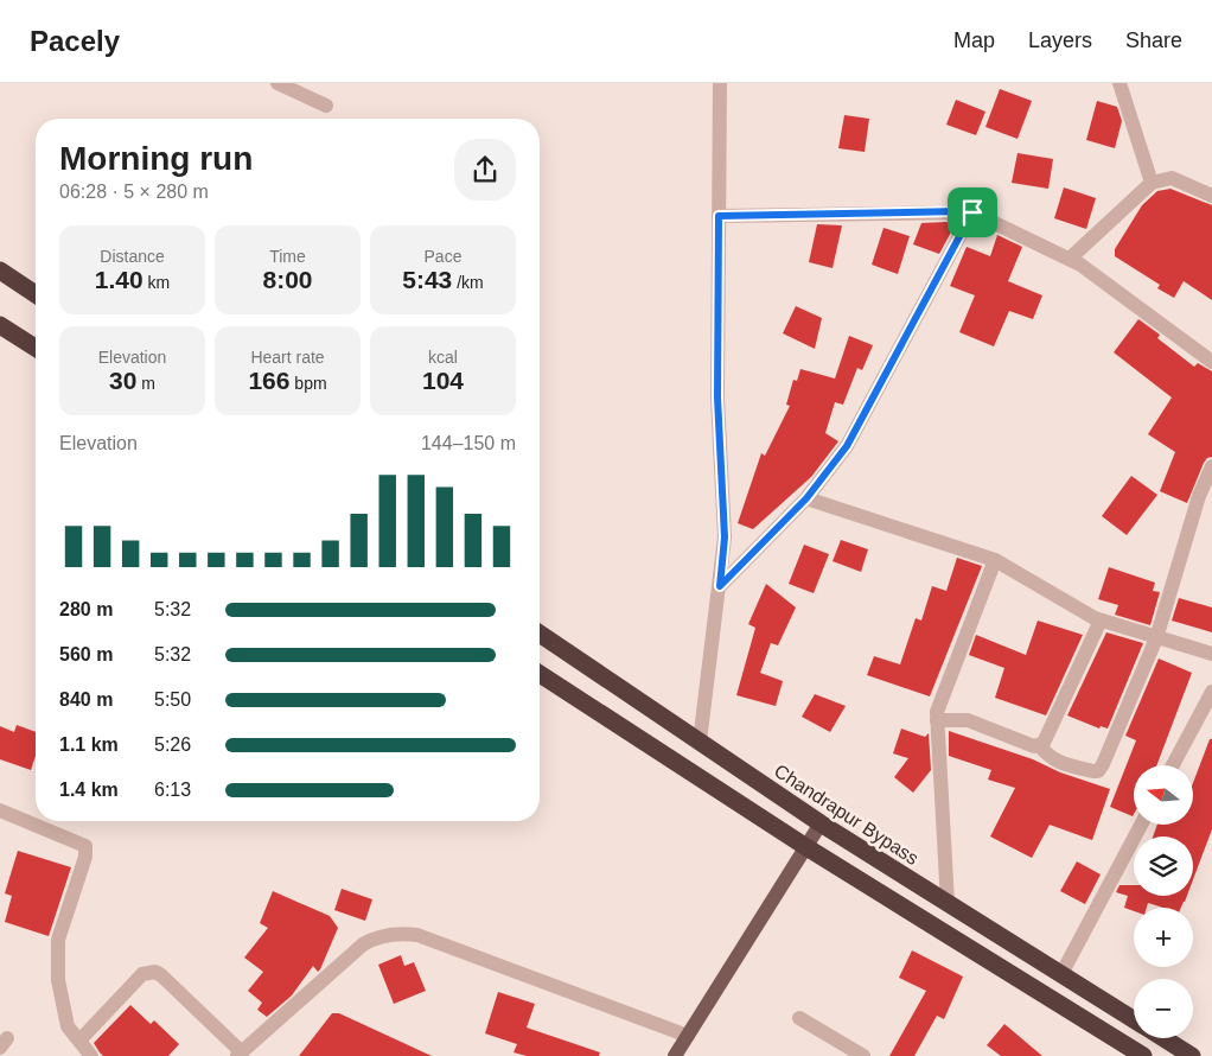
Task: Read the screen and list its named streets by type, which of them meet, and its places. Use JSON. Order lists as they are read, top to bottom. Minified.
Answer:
{"streets":{"highway":["Chandrapur Bypass"]},"north":"left","page":{"header":"Pacely","nav":["Map","Layers","Share"],"heading":["Morning run","06:28 · 5 × 280 m"],"stats":[["Distance","1.40 km"],["Time","8:00"],["Pace","5:43 /km"],["Elevation","30 m"],["Heart rate","166 bpm"],["kcal","104"]],"chart":["Elevation","144–150 m"],"list":[{"name":"280 m","note":"5:32"},{"name":"560 m","note":"5:32"},{"name":"840 m","note":"5:50"},{"name":"1.1 km","note":"5:26"},{"name":"1.4 km","note":"6:13"}],"map_buttons":["+","−"]}}
